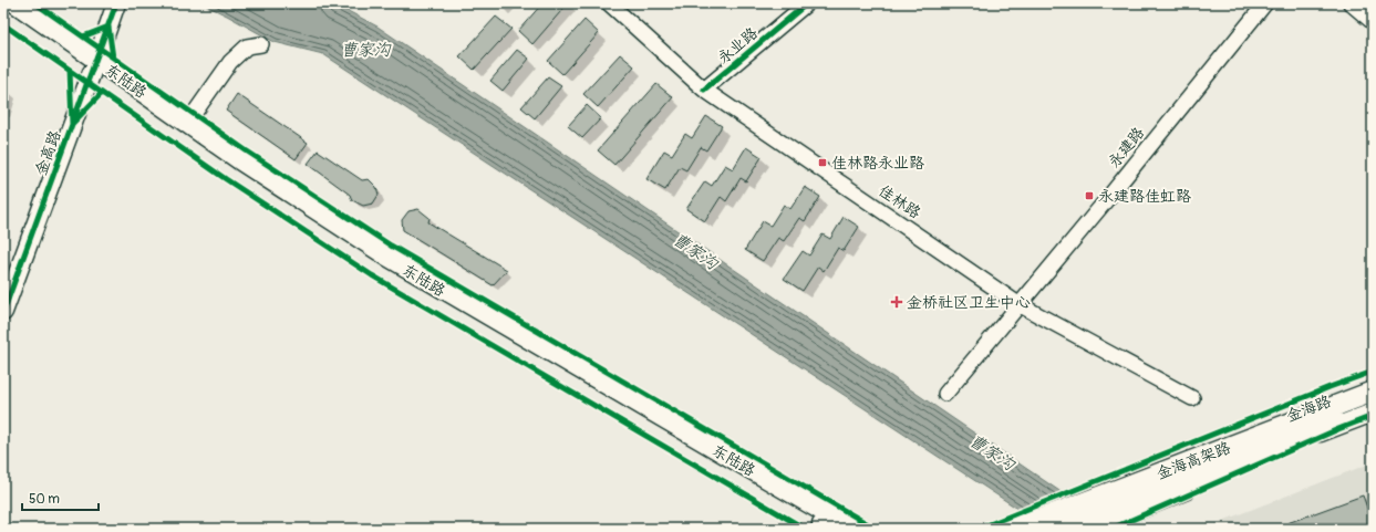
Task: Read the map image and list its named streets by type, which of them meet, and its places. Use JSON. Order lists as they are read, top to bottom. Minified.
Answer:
{"streets":{"highway":["金海高架路"],"main road":["东陆路","金高路","金海路"],"street":["永业路","永建路","佳林路"]},"crossings":[["永业路","佳林路"],["东陆路","金高路"],["永建路","佳林路"],["金海路","金海高架路"]],"water":["曹家沟"],"places":{"transit":["佳林路永业路","永建路佳虹路"],"health":["金桥社区卫生中心"]},"scale_bar":"50 m"}
